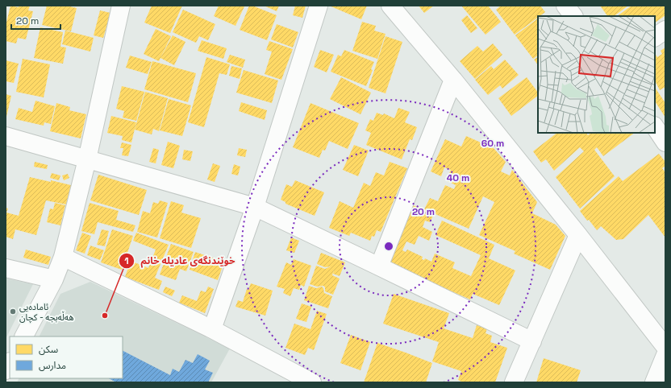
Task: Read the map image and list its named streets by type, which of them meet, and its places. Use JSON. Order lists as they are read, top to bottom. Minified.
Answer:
{"places":["ئامادەیی هەڵەبجە - کچان","خوێندنگەی عادیلە خانم"],"legend":["سكن","مدارس"],"scale_bar":"20 m","rings":["60 m","40 m","20 m"]}
